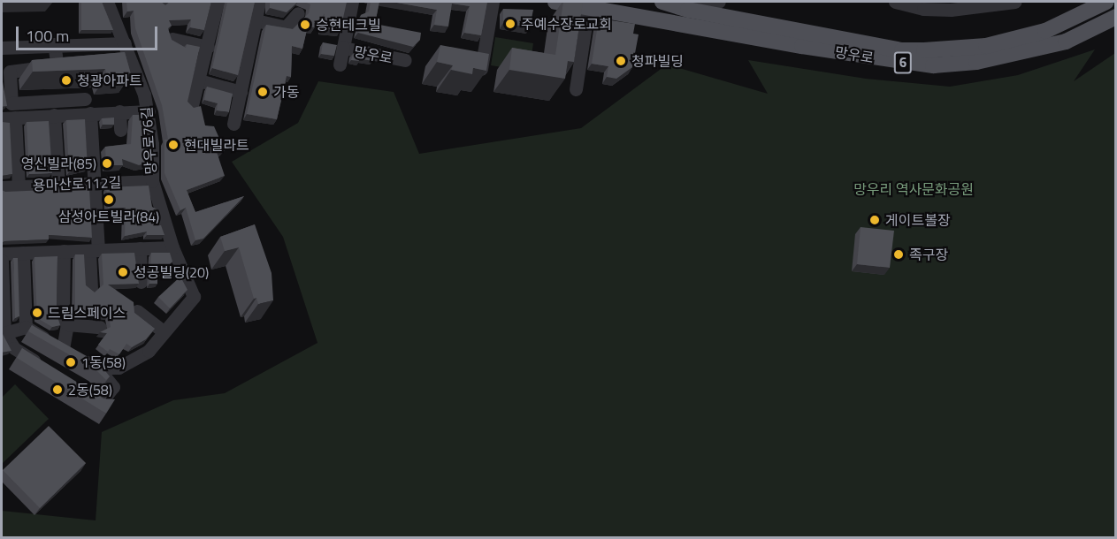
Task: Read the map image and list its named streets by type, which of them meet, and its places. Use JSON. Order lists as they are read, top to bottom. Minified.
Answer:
{"streets":{"main road":["망우로","6"],"street":["망우로76길","용마산로112길"]},"crossings":[["망우로76길","용마산로112길"]],"parks":["망우리 역사문화공원"],"places":["주예수장로교회","승현테크빌","청파빌딩","청광아파트","가동","현대빌라트","영신빌라(85)","삼성아트빌라(84)","게이트볼장","족구장","성공빌딩(20)","드림스페이스","1동(58)","2동(58)"],"scale_bar":"100 m"}
